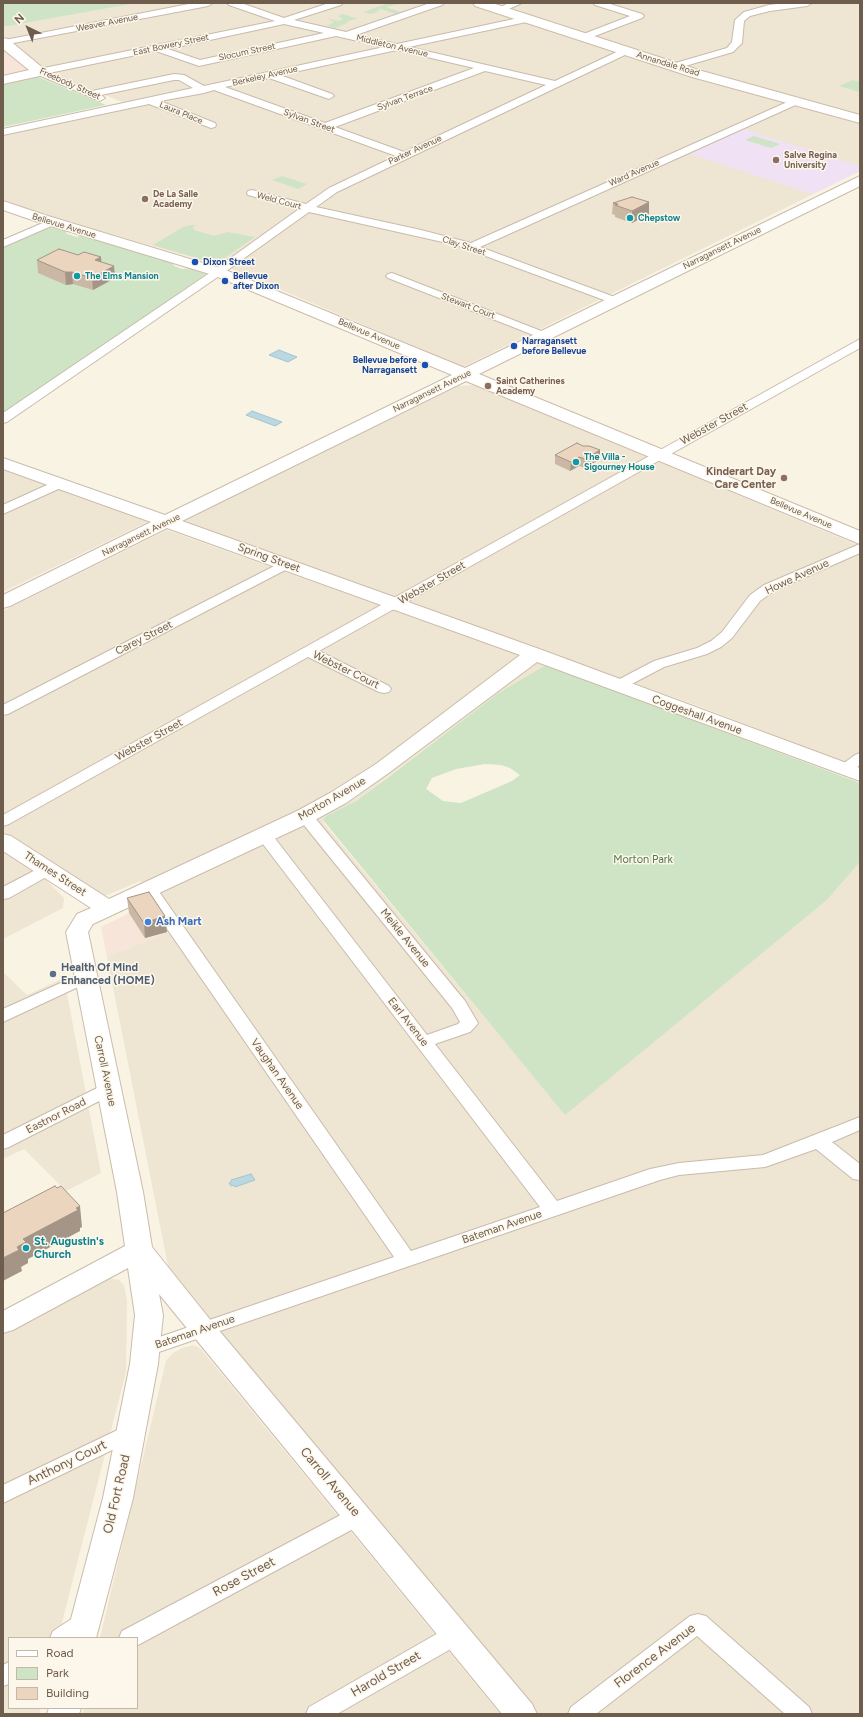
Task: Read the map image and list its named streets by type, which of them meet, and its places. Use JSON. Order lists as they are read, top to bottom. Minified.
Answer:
{"streets":{"main road":["East Bowery Street","Annandale Road","Freebody Street","Bellevue Avenue","Narragansett Avenue","Spring Street","Coggeshall Avenue","Morton Avenue","Thames Street","Carroll Avenue","Old Fort Road"],"street":["Weaver Avenue","Middleton Avenue","Slocum Street","Berkeley Avenue","Sylvan Terrace","Laura Place","Sylvan Street","Parker Avenue","Ward Avenue","Weld Court","Clay Street","Stewart Court","Webster Street","Howe Avenue","Carey Street","Webster Court","Meikle Avenue","Earl Avenue","Vaughan Avenue","Eastnor Road","Bateman Avenue","Anthony Court","Rose Street","Florence Avenue","Harold Street"]},"crossings":[["Weaver Avenue","Freebody Street"],["East Bowery Street","Middleton Avenue"],["East Bowery Street","Slocum Street"],["East Bowery Street","Freebody Street"],["Middleton Avenue","Slocum Street"],["Middleton Avenue","Berkeley Avenue"],["Middleton Avenue","Sylvan Terrace"],["Middleton Avenue","Parker Avenue"],["Annandale Road","Berkeley Avenue"],["Annandale Road","Parker Avenue"],["Annandale Road","Ward Avenue"],["Berkeley Avenue","Freebody Street"],["Berkeley Avenue","Laura Place"],["Berkeley Avenue","Sylvan Street"],["Sylvan Terrace","Sylvan Street"],["Sylvan Street","Parker Avenue"],["Parker Avenue","Weld Court"],["Parker Avenue","Bellevue Avenue"],["Parker Avenue","Clay Street"],["Ward Avenue","Clay Street"],["Weld Court","Clay Street"],["Bellevue Avenue","Narragansett Avenue"],["Bellevue Avenue","Webster Street"],["Clay Street","Narragansett Avenue"],["Narragansett Avenue","Stewart Court"],["Narragansett Avenue","Spring Street"],["Webster Street","Spring Street"],["Webster Street","Webster Court"],["Spring Street","Carey Street"],["Spring Street","Coggeshall Avenue"],["Spring Street","Morton Avenue"],["Howe Avenue","Coggeshall Avenue"],["Coggeshall Avenue","Morton Avenue"],["Morton Avenue","Thames Street"],["Morton Avenue","Meikle Avenue"],["Morton Avenue","Earl Avenue"],["Morton Avenue","Carroll Avenue"],["Morton Avenue","Vaughan Avenue"],["Thames Street","Carroll Avenue"],["Meikle Avenue","Earl Avenue"],["Earl Avenue","Bateman Avenue"],["Carroll Avenue","Eastnor Road"],["Carroll Avenue","Bateman Avenue"],["Carroll Avenue","Old Fort Road"],["Carroll Avenue","Rose Street"],["Carroll Avenue","Harold Street"],["Vaughan Avenue","Bateman Avenue"],["Bateman Avenue","Old Fort Road"],["Anthony Court","Old Fort Road"]],"parks":["Morton Park"],"places":["Salve Regina University","De La Salle Academy","Chepstow","Dixon Street","The Elms Mansion","Bellevue after Dixon","Narragansett before Bellevue","Bellevue before Narragansett","Saint Catherines Academy","The Villa - Sigourney House","Kinderart Day Care Center","Ash Mart","Health Of Mind Enhanced (HOME)","St. Augustin's Church"],"legend":["Road","Park","Building"],"north":"top left"}
